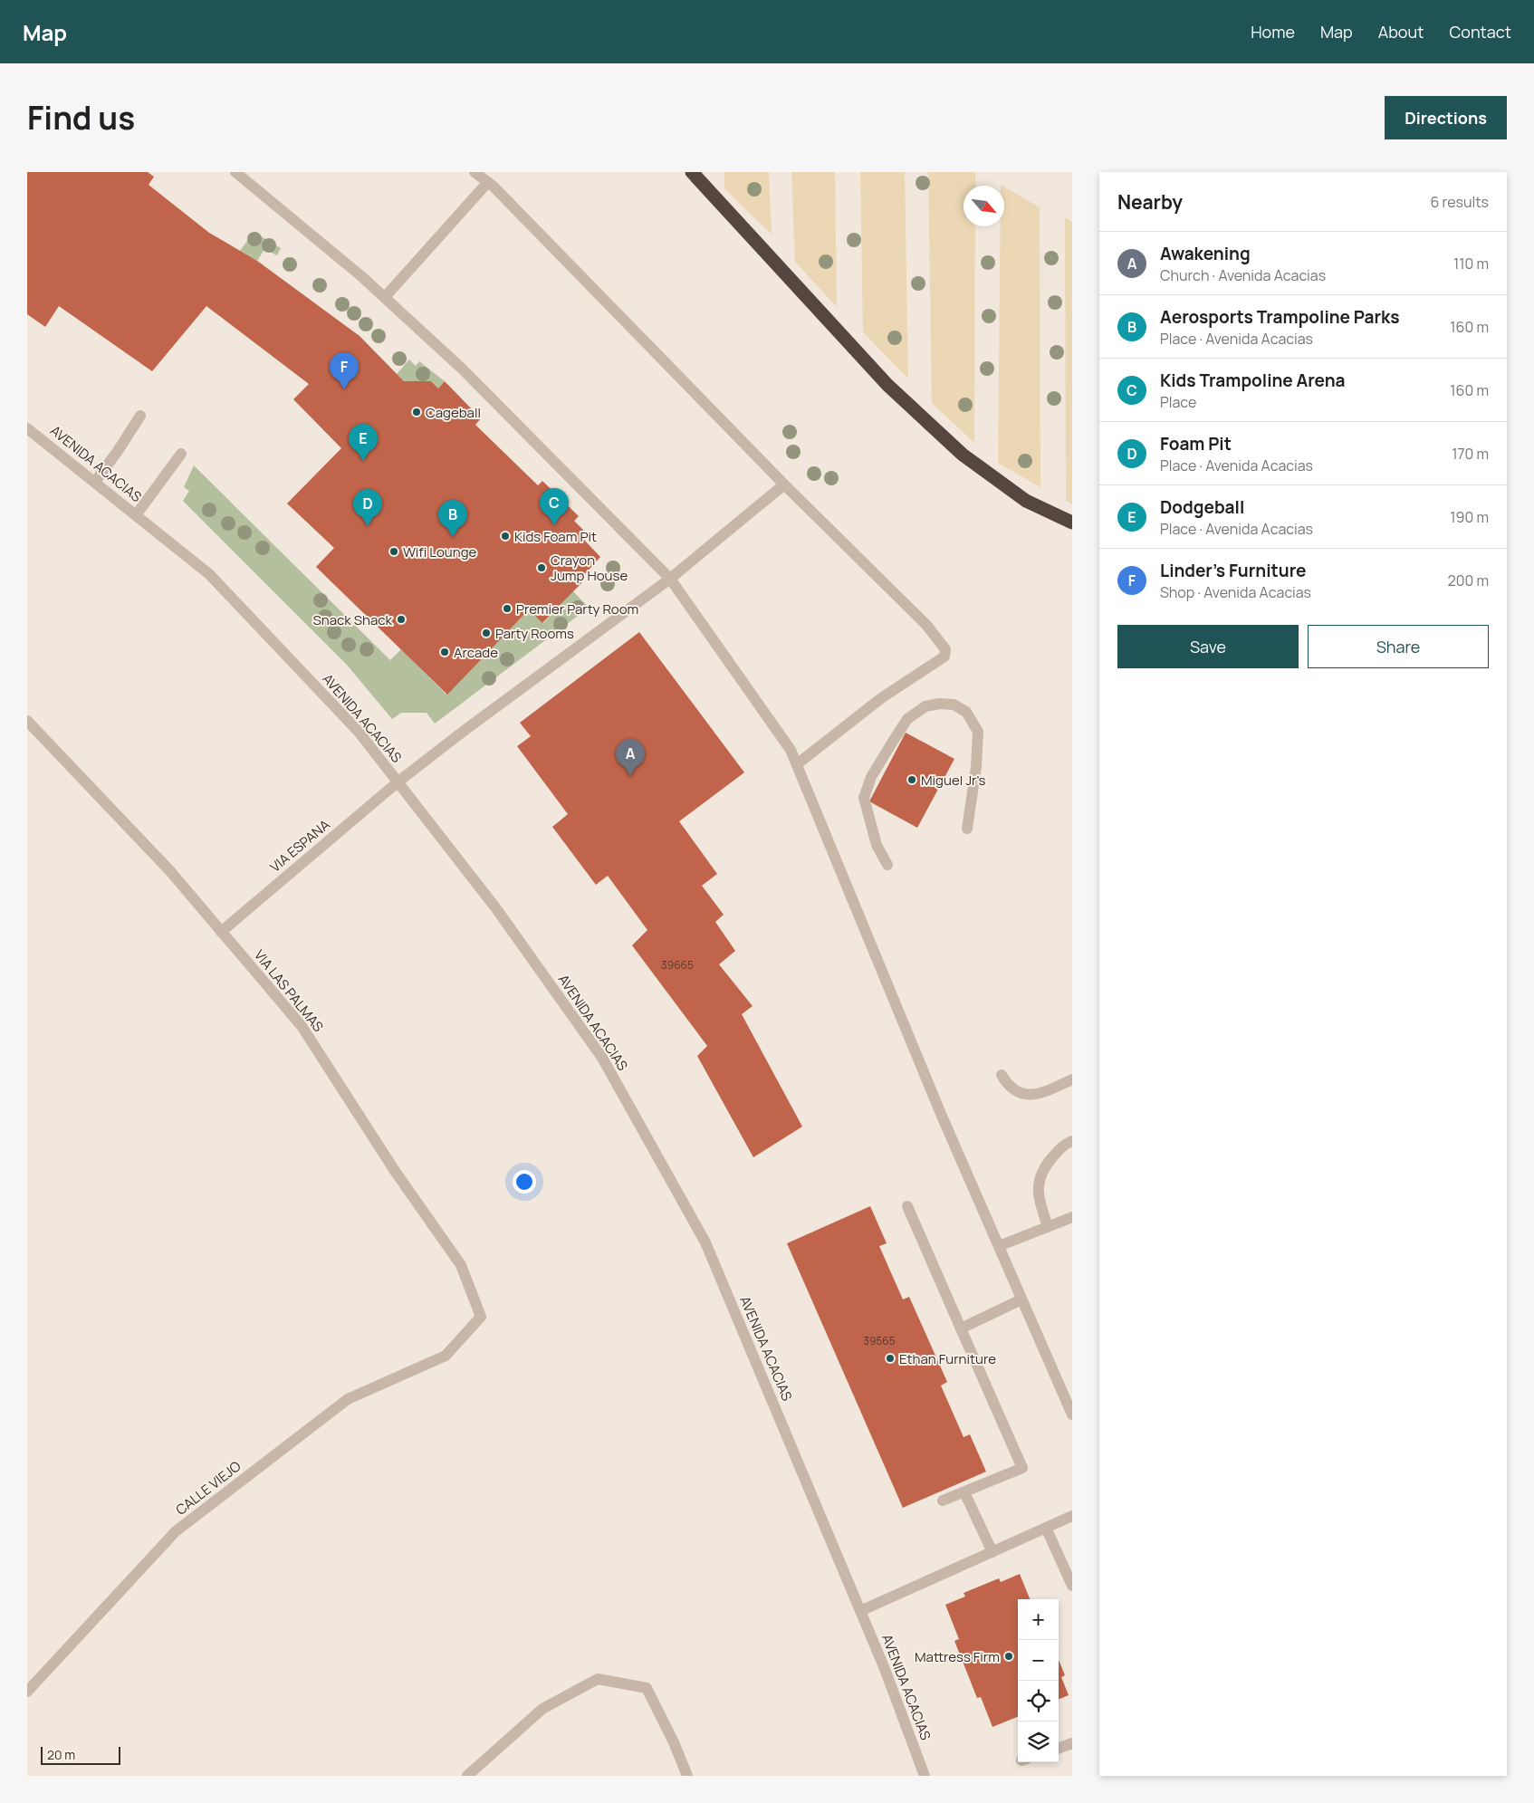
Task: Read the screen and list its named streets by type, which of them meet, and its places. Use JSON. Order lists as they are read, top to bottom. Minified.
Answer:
{"streets":{"street":["AVENIDA ACACIAS","VIA ESPANA","VIA LAS PALMAS","CALLE VIEJO"]},"crossings":[["AVENIDA ACACIAS","VIA ESPANA"],["VIA ESPANA","VIA LAS PALMAS"],["VIA LAS PALMAS","CALLE VIEJO"]],"places":["Cageball","Kids Foam Pit","Wifi Lounge","Crayon Jump House","Premier Party Room","Snack Shack","Party Rooms","Arcade","Miguel Jr's","Ethan Furniture","Mattress Firm"],"house_numbers":["39665","39565"],"scale_bar":"20 m","north":"bottom right","page":{"header":"Map","nav":["Home","Map","About","Contact"],"title":"Find us","buttons":["Directions",["Save","Share"]],"heading":["Nearby","6 results"],"list":[{"mark":"A","name":"Awakening","note":"Church · Avenida Acacias","value":"110 m"},{"mark":"B","name":"Aerosports Trampoline Parks","note":"Place · Avenida Acacias","value":"160 m"},{"mark":"C","name":"Kids Trampoline Arena","note":"Place","value":"160 m"},{"mark":"D","name":"Foam Pit","note":"Place · Avenida Acacias","value":"170 m"},{"mark":"E","name":"Dodgeball","note":"Place · Avenida Acacias","value":"190 m"},{"mark":"F","name":"Linder's Furniture","note":"Shop · Avenida Acacias","value":"200 m"}],"pins":["F","E","C","D","B","A"],"map_buttons":["+","−"],"scale":"20 m"}}
